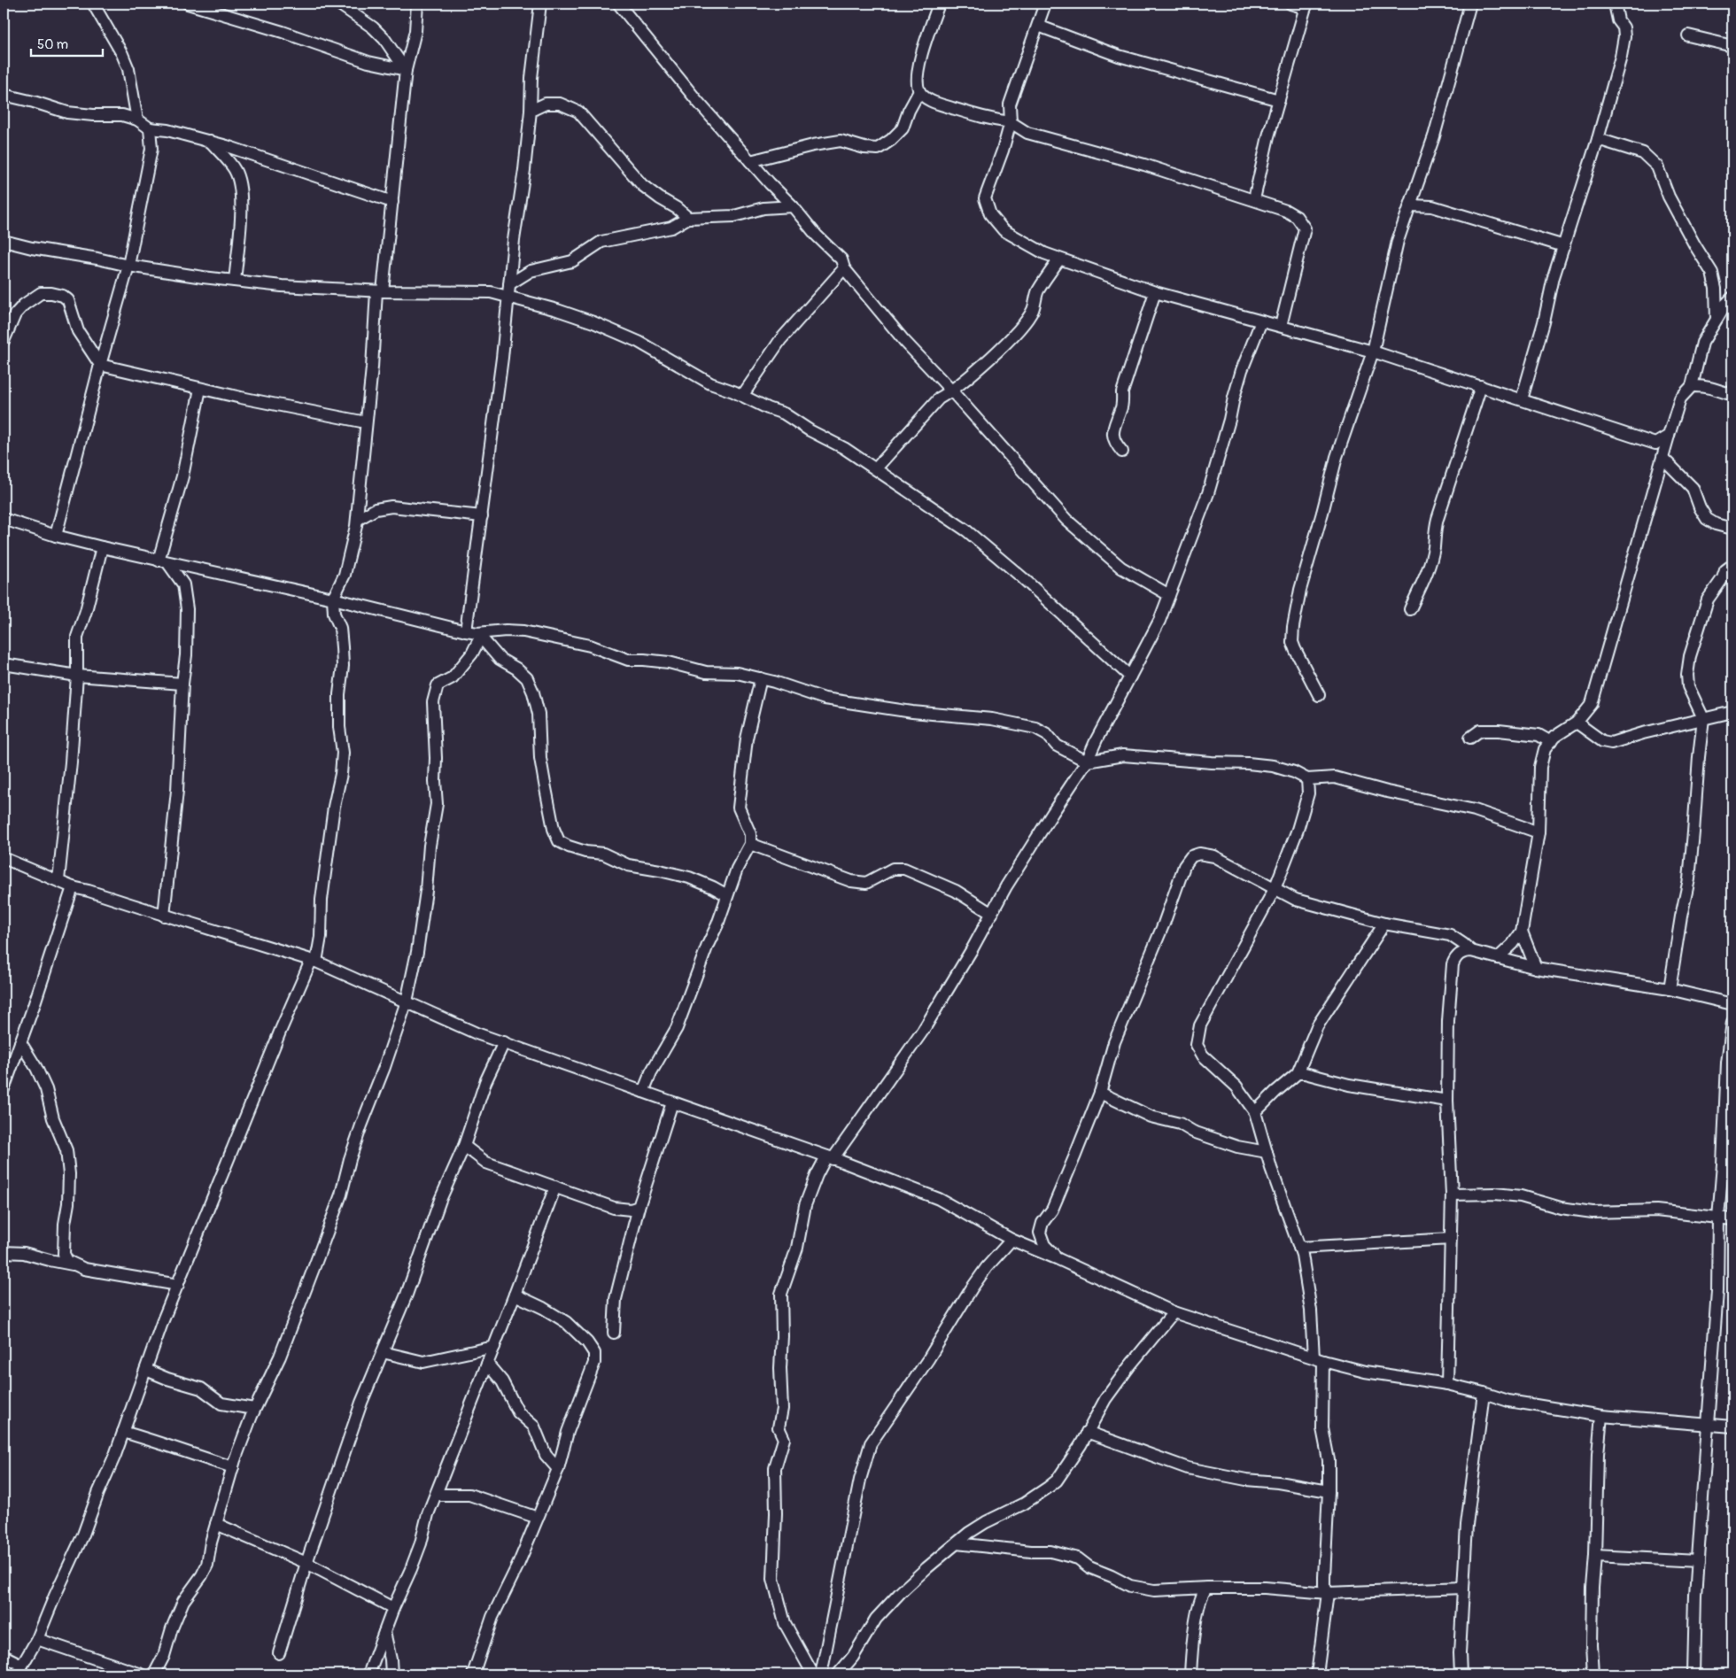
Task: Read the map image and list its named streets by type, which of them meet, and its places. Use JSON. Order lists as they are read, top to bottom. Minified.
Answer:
{"scale_bar":"50 m"}
